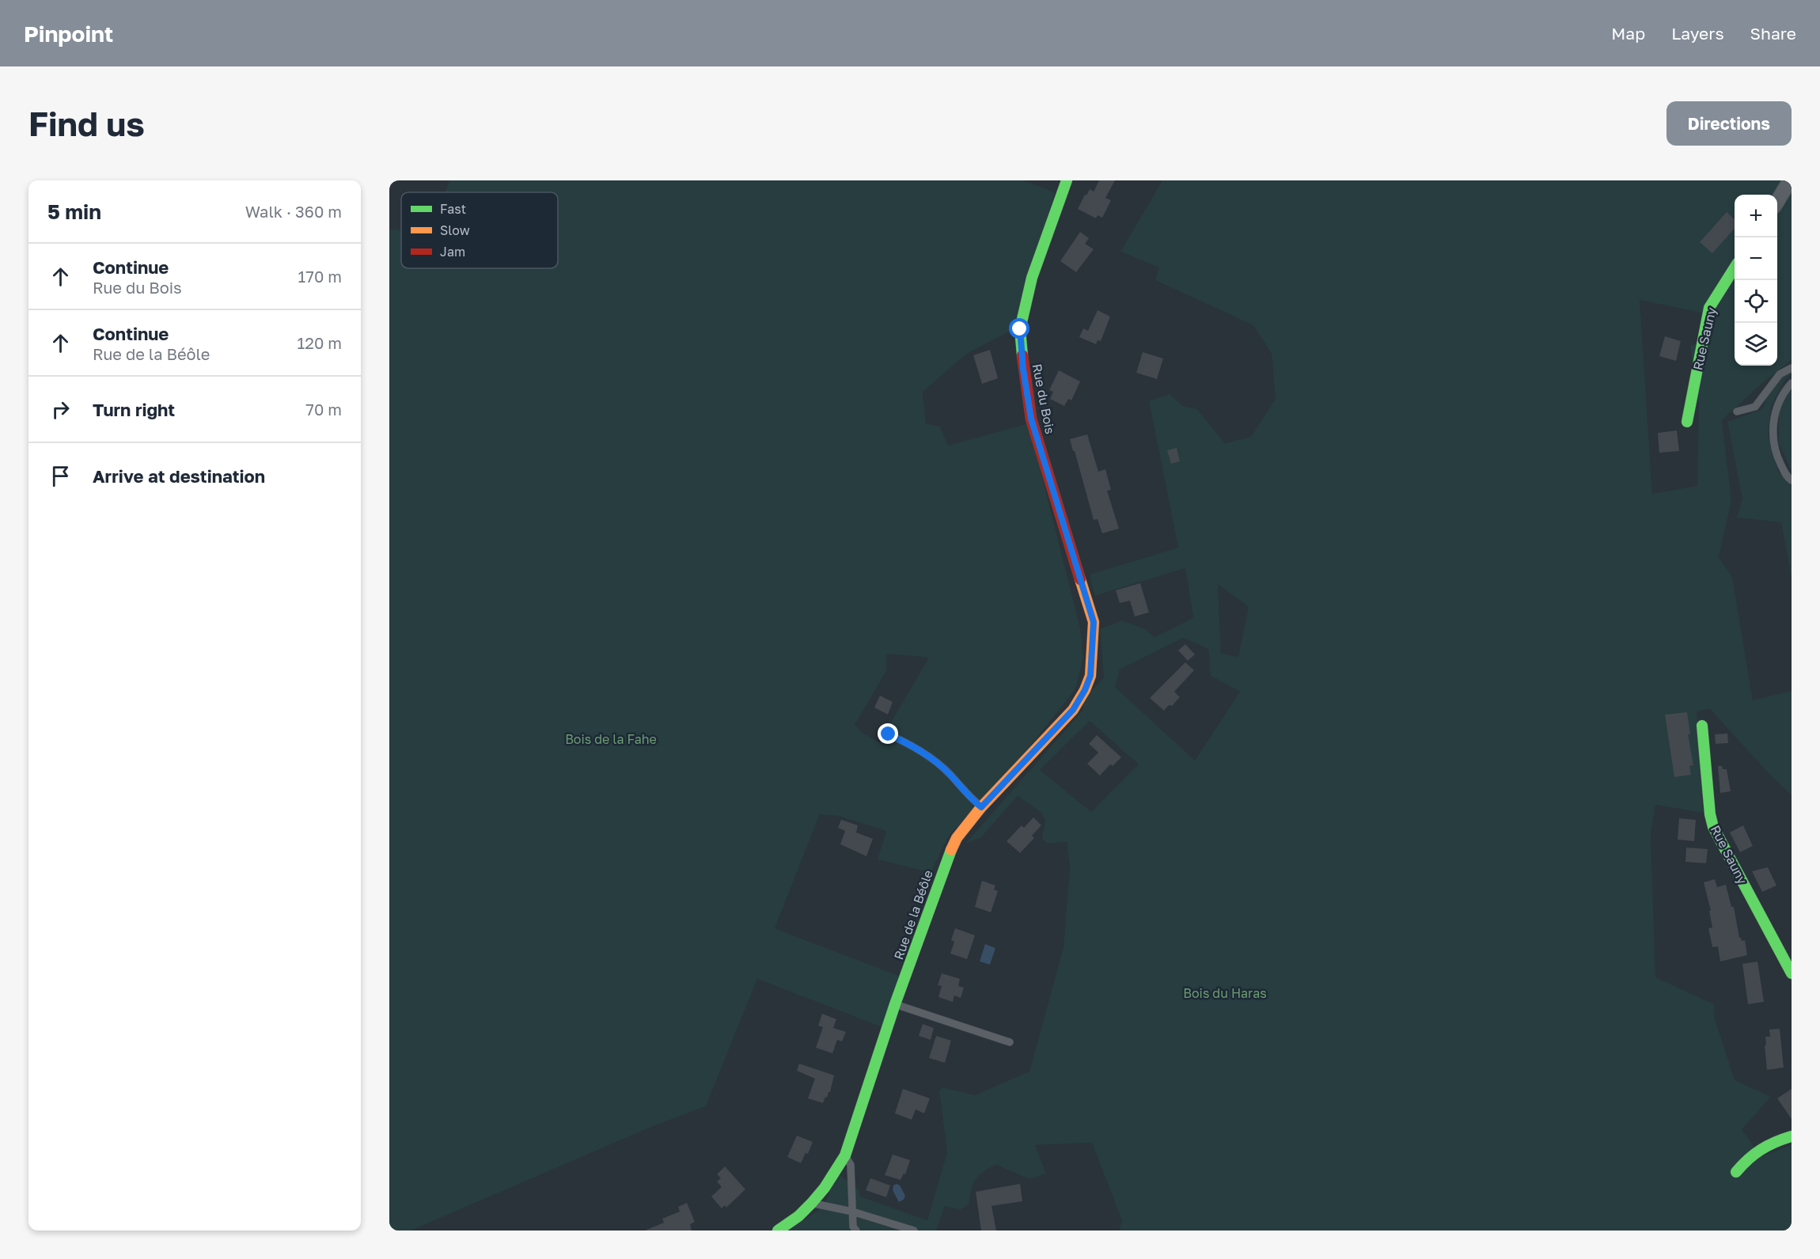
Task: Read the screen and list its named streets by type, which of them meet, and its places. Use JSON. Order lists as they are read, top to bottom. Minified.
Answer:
{"streets":{"street":["Rue Sauny","Rue du Bois","Rue de la Béôle"]},"crossings":[["Rue du Bois","Rue de la Béôle"]],"parks":["Bois de la Fahe","Bois du Haras"],"legend":["Fast","Slow","Jam"],"page":{"header":"Pinpoint","nav":["Map","Layers","Share"],"buttons":"Directions","title":"Find us","heading":["5 min","Walk · 360 m"],"map_buttons":["+","−"],"list":[["Continue","Rue du Bois","170 m"],["Continue","Rue de la Béôle","120 m"],["Turn right","70 m"],"Arrive at destination"]}}
